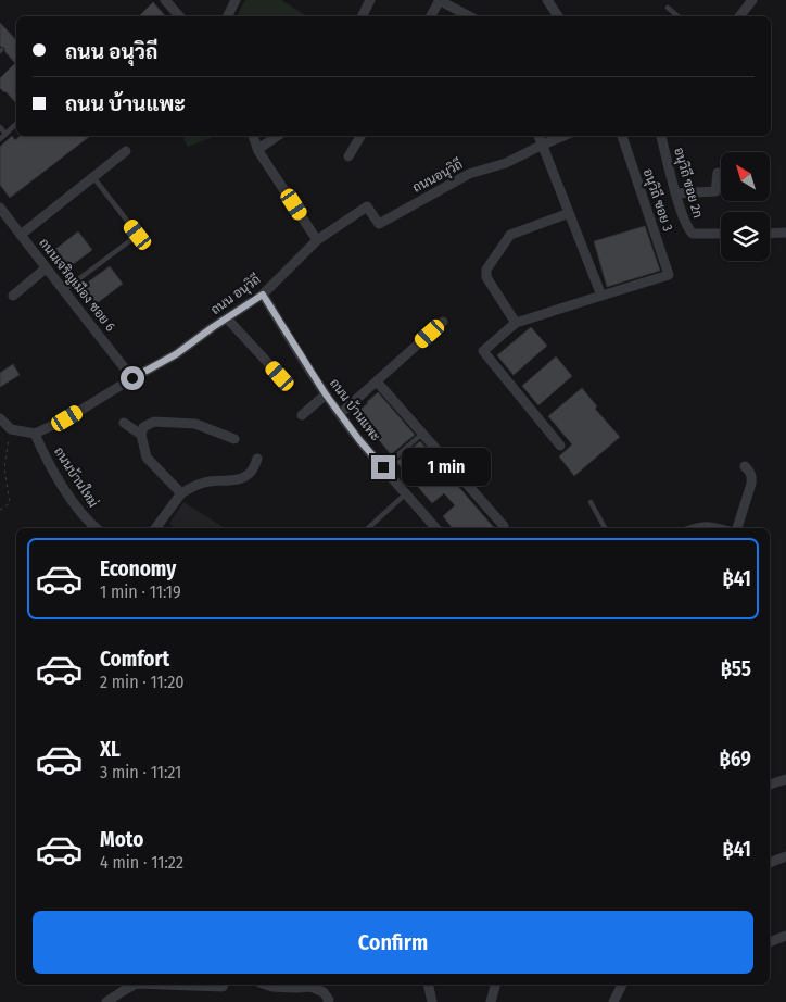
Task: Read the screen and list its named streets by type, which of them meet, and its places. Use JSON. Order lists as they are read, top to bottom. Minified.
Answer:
{"streets":{"street":["ถนนอนุวิถี","อนุวิถี ซอย 2ก","อนุวิถี ซอย 3","ถนนเจริญเมือง ซอย 6","ถนน อนุวิถี","ถนน บ้านแพะ","ถนนบ้านใหม่"]},"crossings":[["ถนนอนุวิถี","ถนน อนุวิถี"],["ถนนเจริญเมือง ซอย 6","ถนน อนุวิถี"],["ถนน อนุวิถี","ถนน บ้านแพะ"],["ถนน อนุวิถี","ถนนบ้านใหม่"]],"north":"top left","page":{"banner":["ถนน อนุวิถี","ถนน บ้านแพะ"],"bubble":"1 min","list":[{"name":"Economy","note":"1 min · 11:19","value":"฿41"},{"name":"Comfort","note":"2 min · 11:20","value":"฿55"},{"name":"XL","note":"3 min · 11:21","value":"฿69"},{"name":"Moto","note":"4 min · 11:22","value":"฿41"}],"buttons":"Confirm"}}
